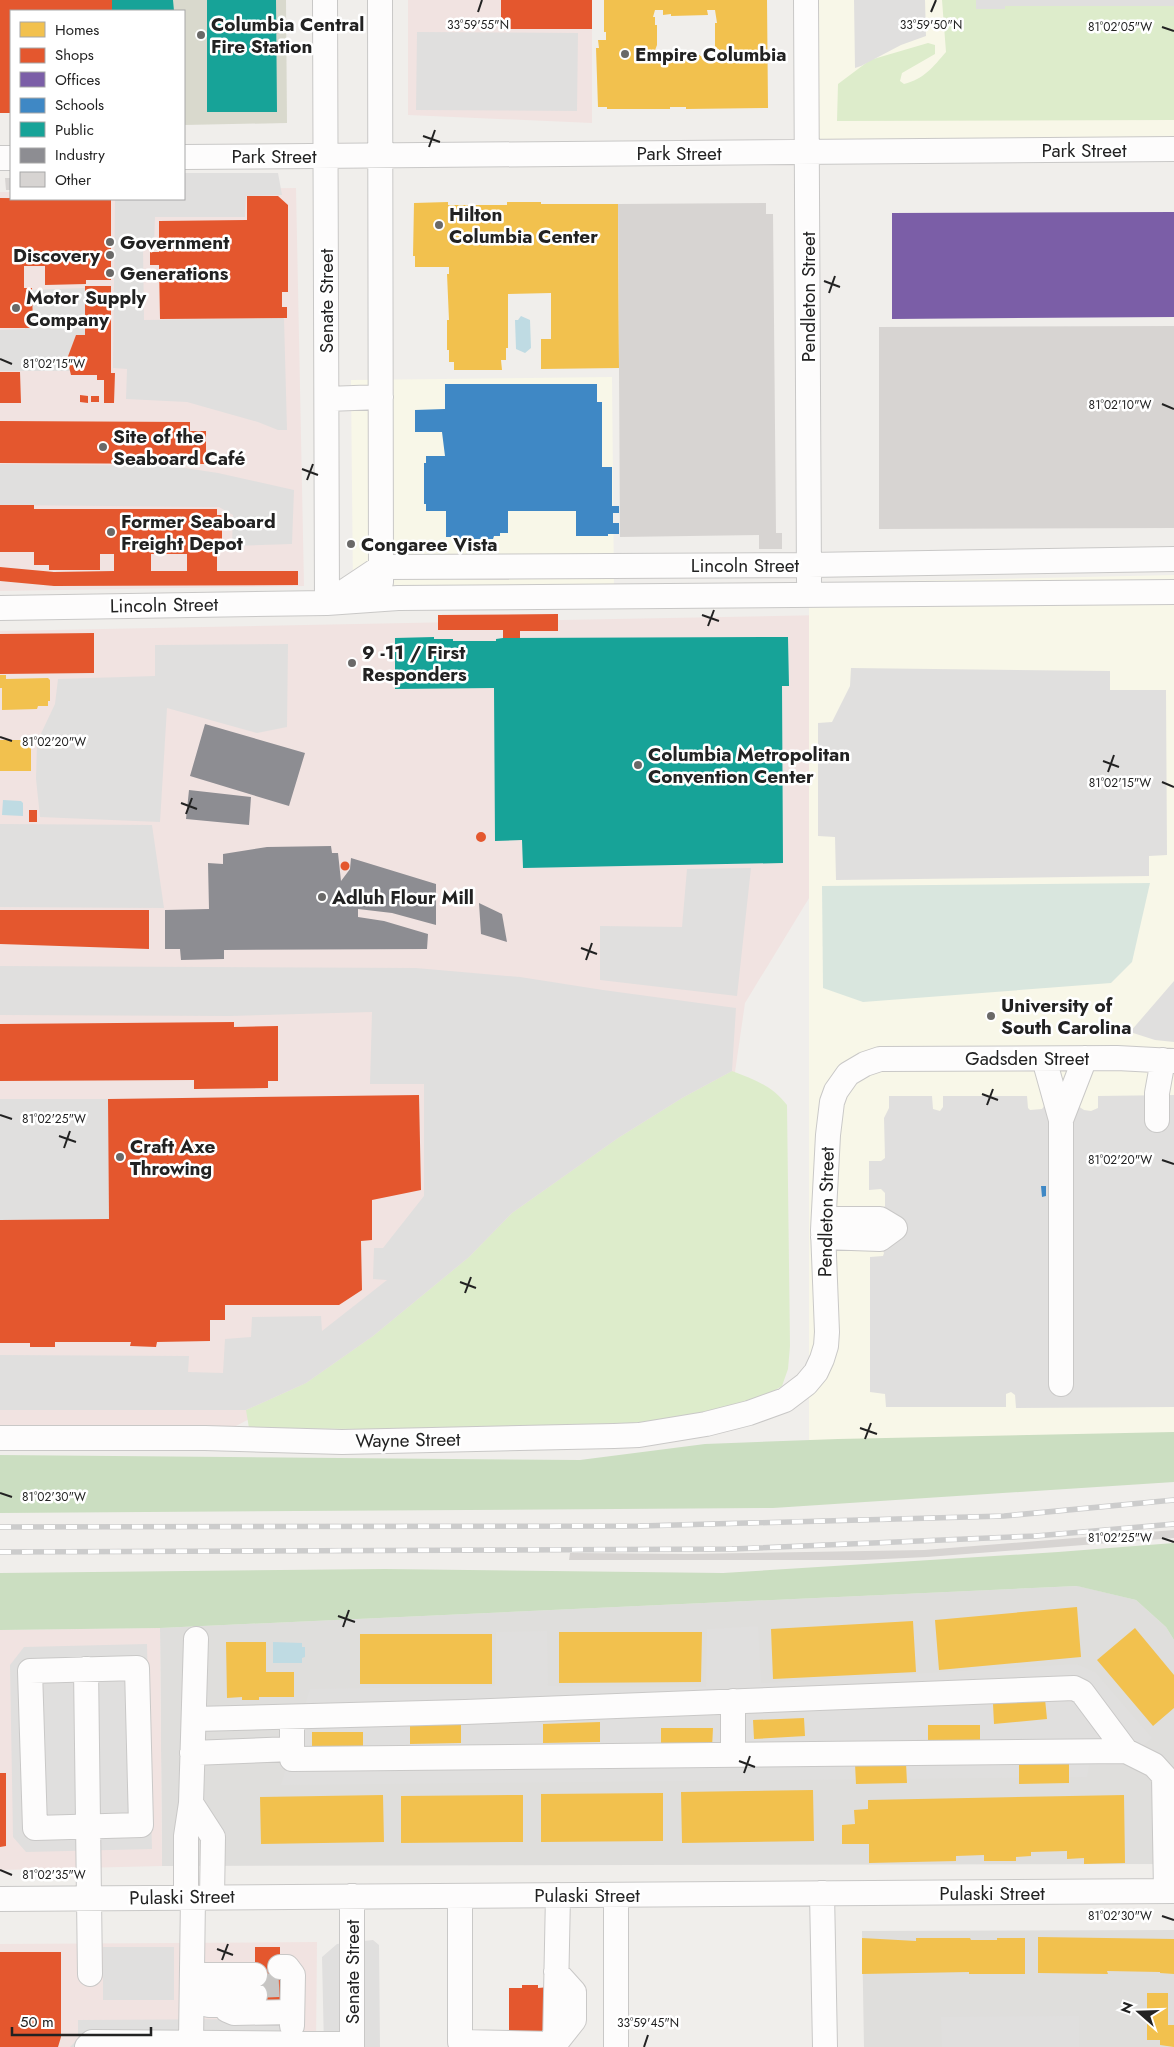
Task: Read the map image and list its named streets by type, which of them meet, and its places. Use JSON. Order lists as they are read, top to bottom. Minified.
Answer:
{"streets":{"street":["Park Street","Pendleton Street","Senate Street","Lincoln Street","Gadsden Street","Wayne Street","Pulaski Street"]},"crossings":[["Park Street","Pendleton Street"],["Park Street","Senate Street"],["Pendleton Street","Lincoln Street"],["Pendleton Street","Gadsden Street"],["Pendleton Street","Wayne Street"],["Senate Street","Lincoln Street"],["Senate Street","Pulaski Street"]],"places":["Columbia Central Fire Station","Empire Columbia","Hilton Columbia Center","Government","Discovery","Generations","Motor Supply Company","Site of the Seaboard Café","Former Seaboard Freight Depot","Congaree Vista","9 -11 / First Responders","Columbia Metropolitan Convention Center","Adluh Flour Mill","University of South Carolina","Craft Axe Throwing"],"legend":["Homes","Shops","Offices","Schools","Public","Industry","Other"],"scale_bar":"50 m","north":"left","coordinates":["33°59'55\"N","33°59'50\"N","81°02'05\"W","81°02'15\"W","81°02'10\"W","81°02'20\"W","81°02'25\"W","81°02'30\"W","81°02'35\"W","33°59'45\"N"]}
